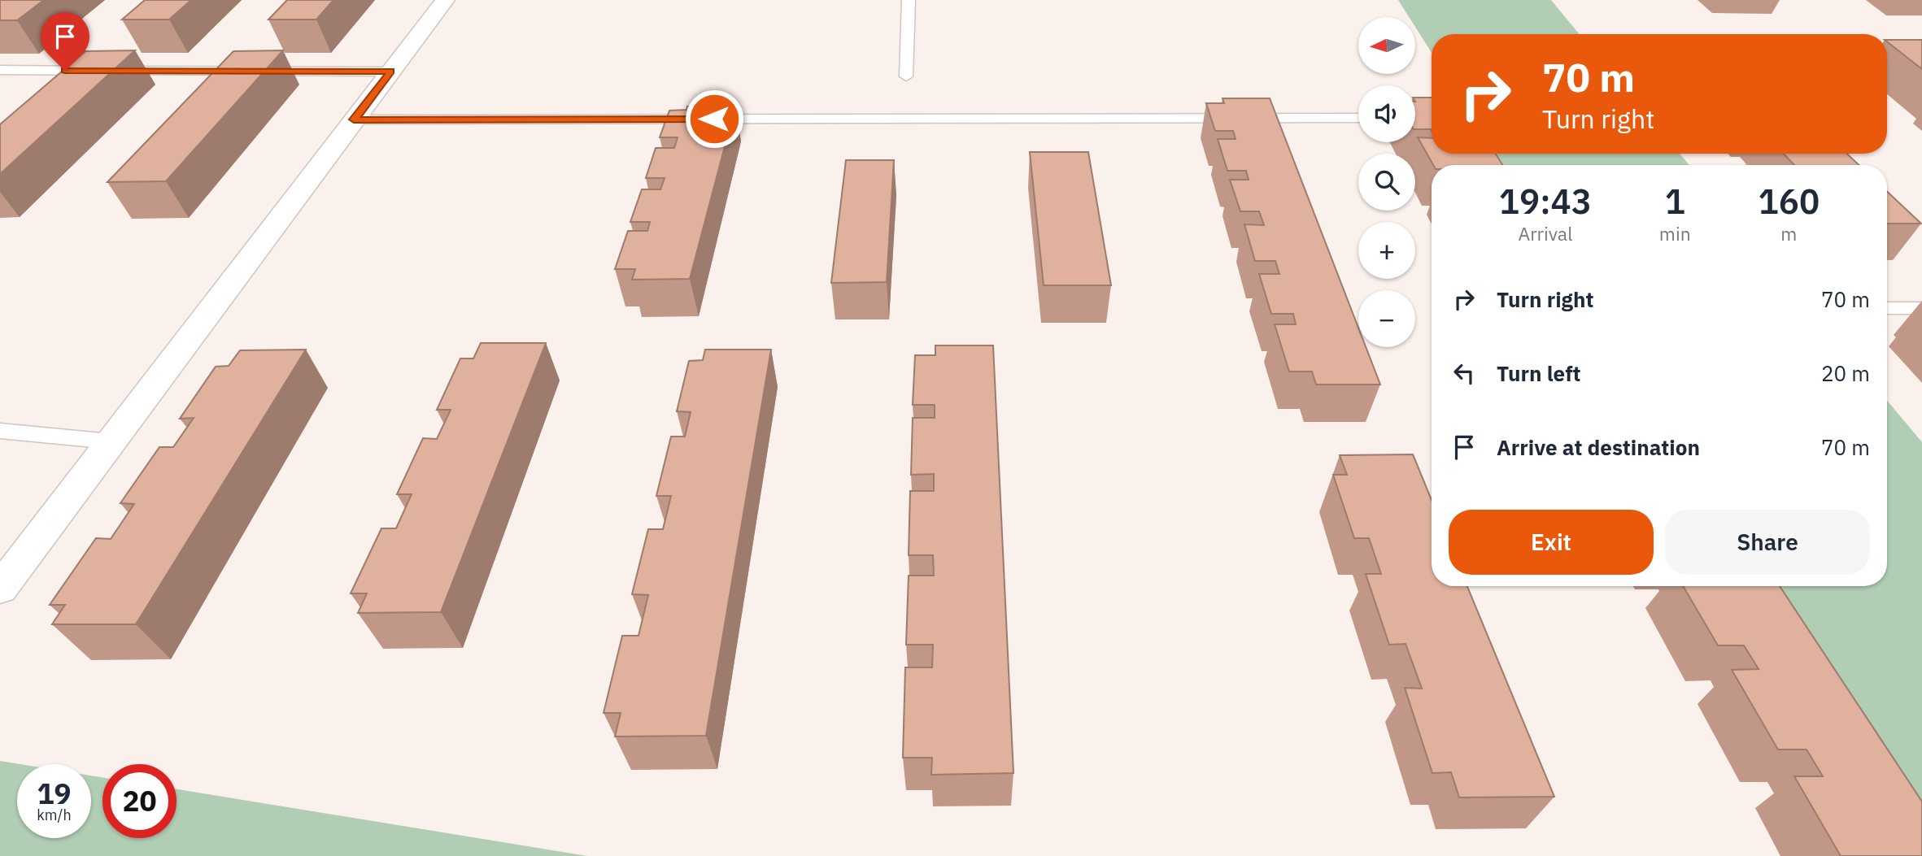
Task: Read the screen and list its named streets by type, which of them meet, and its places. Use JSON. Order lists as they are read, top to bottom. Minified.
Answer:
{"north":"left","page":{"map_buttons":["+","−"],"turn":["70 m","Turn right"],"eta":["19:43","Arrival","1","min","160","m"],"list":[{"name":"Turn right","value":"70 m"},{"name":"Turn left","value":"20 m"},{"name":"Arrive at destination","value":"70 m"}],"buttons":["Exit","Share"],"speed":"19 km/h","limit":"20"}}
